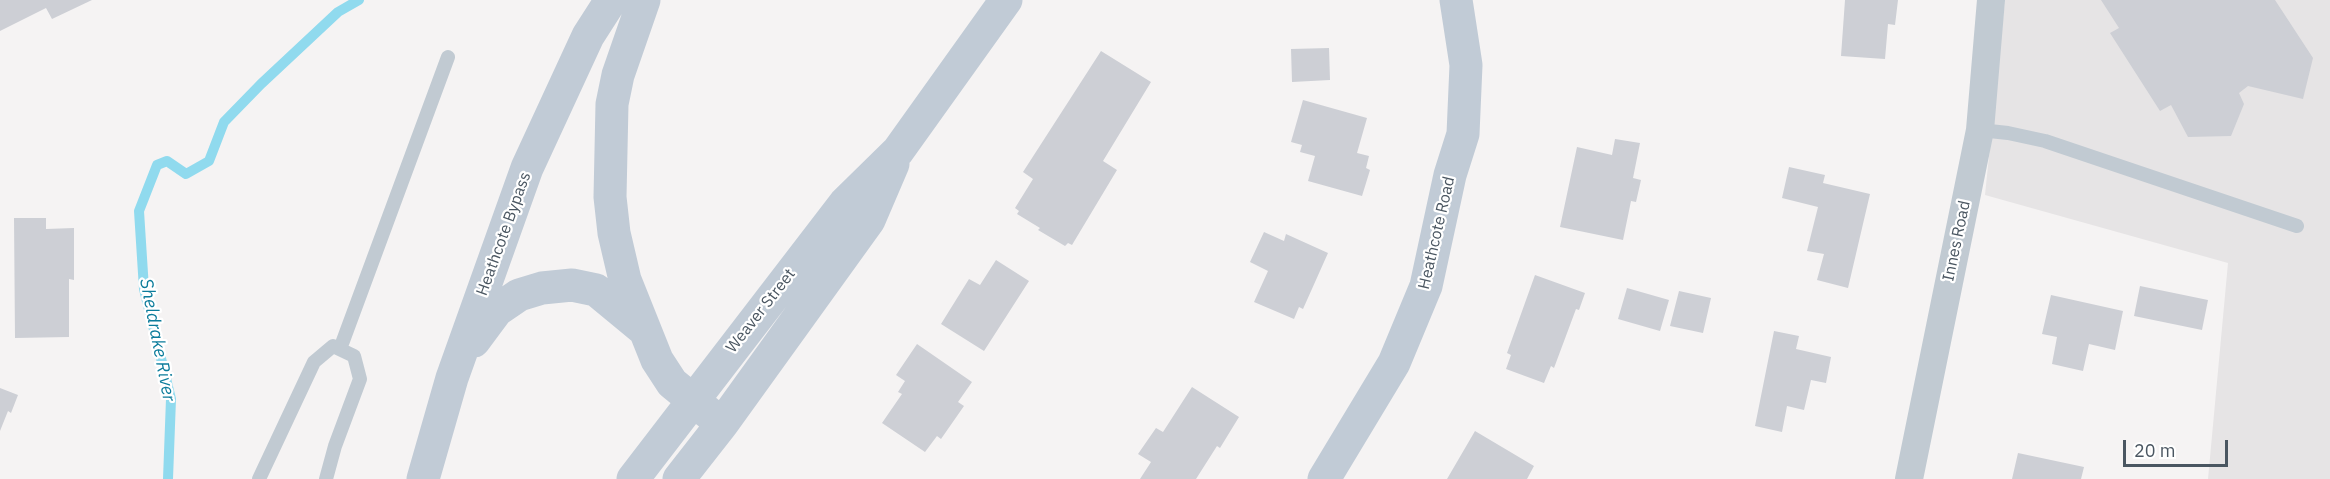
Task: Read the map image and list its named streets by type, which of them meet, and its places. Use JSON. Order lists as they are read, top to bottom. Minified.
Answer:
{"streets":{"main road":["Heathcote Road","Heathcote Bypass","Weaver Street"],"street":["Innes Road"]},"water":["Sheldrake River"],"scale_bar":"20 m"}
